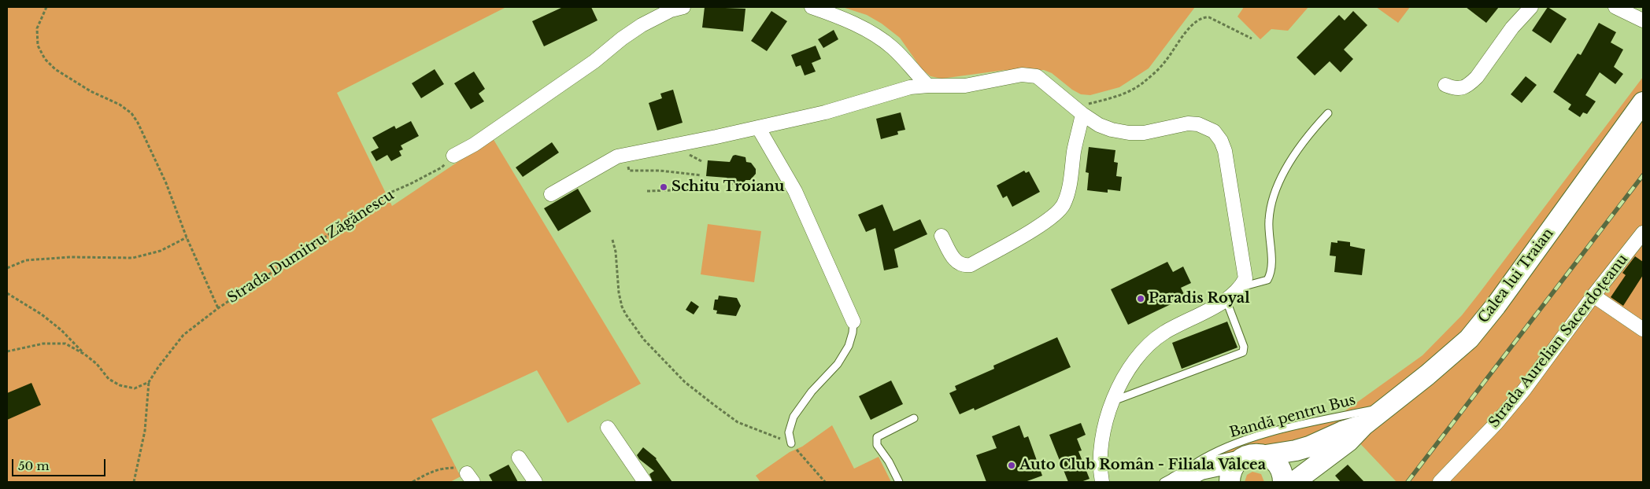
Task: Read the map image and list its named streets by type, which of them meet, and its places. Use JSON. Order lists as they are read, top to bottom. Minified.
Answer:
{"streets":{"main road":["Calea lui Traian"],"street":["Strada Aurelian Sacerdoțeanu"],"lane":["Bandă pentru Bus"],"path":["Strada Dumitru Zăgănescu"]},"crossings":[["Calea lui Traian","Bandă pentru Bus"]],"places":["Schitu Troianu","Paradis Royal","Auto Club Român - Filiala Vâlcea"],"scale_bar":"50 m"}
